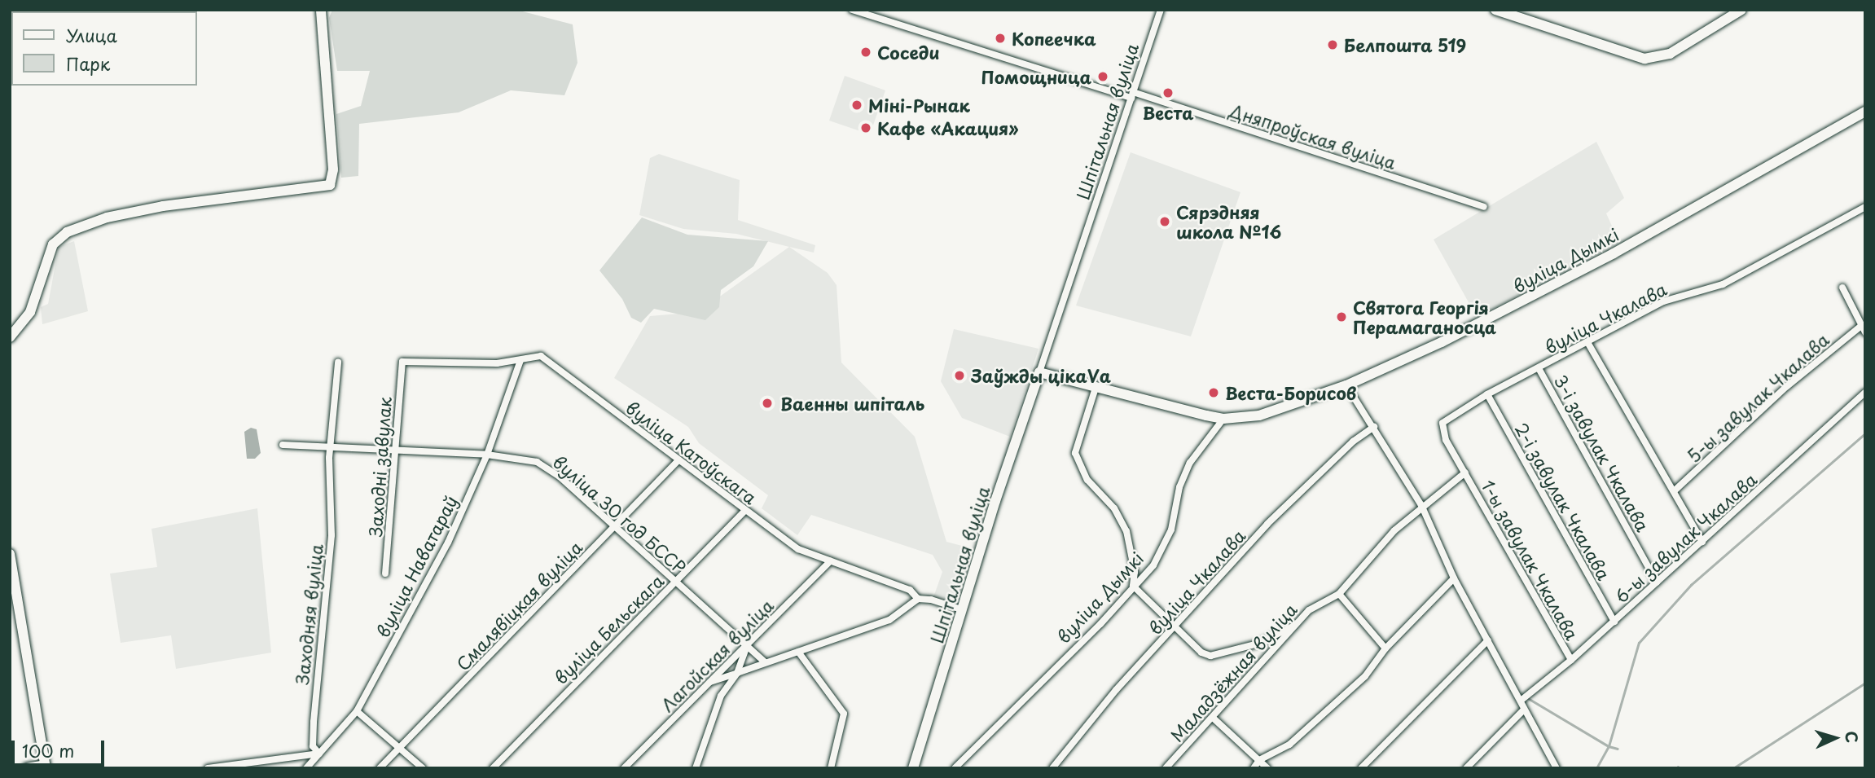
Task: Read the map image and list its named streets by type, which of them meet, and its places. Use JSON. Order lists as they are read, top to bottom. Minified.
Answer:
{"streets":{"street":["Шпітальная вуліца","Дняпроўская вуліца","вуліца Дымкі","вуліца Чкалава","5-ы завулак Чкалава","вуліца Катоўскага","3-і завулак Чкалава","Заходні завулак","2-і завулак Чкалава","вуліца 30 год БССР","6-ы завулак Чкалава","1-ы завулак Чкалава","вуліца Наватараў","Смалявіцкая вуліца","Заходняя вуліца","вуліца Бельскага","Лагойская вуліца","Маладзёжная вуліца"]},"crossings":[["Шпітальная вуліца","Дняпроўская вуліца"],["Шпітальная вуліца","вуліца Катоўскага"],["вуліца Чкалава","3-і завулак Чкалава"],["вуліца Чкалава","2-і завулак Чкалава"],["вуліца Чкалава","1-ы завулак Чкалава"],["вуліца Чкалава","Маладзёжная вуліца"],["вуліца Катоўскага","Заходні завулак"],["вуліца Катоўскага","вуліца Наватараў"],["вуліца Катоўскага","Смалявіцкая вуліца"],["вуліца Катоўскага","вуліца Бельскага"],["вуліца Катоўскага","Лагойская вуліца"],["3-і завулак Чкалава","6-ы завулак Чкалава"],["Заходні завулак","вуліца 30 год БССР"],["2-і завулак Чкалава","6-ы завулак Чкалава"],["вуліца 30 год БССР","вуліца Наватараў"],["вуліца 30 год БССР","Смалявіцкая вуліца"],["вуліца 30 год БССР","Заходняя вуліца"],["вуліца 30 год БССР","вуліца Бельскага"],["вуліца 30 год БССР","Лагойская вуліца"],["6-ы завулак Чкалава","1-ы завулак Чкалава"],["1-ы завулак Чкалава","Маладзёжная вуліца"],["вуліца Наватараў","Заходняя вуліца"]],"places":["Копеечка","Белпошта 519","Соседи","Помощница","Веста","Міні-Рынак","Кафе «Акация»","Сярэдняя школа №16","Святога Георгія Перамаганосца","Заўжды цікаVа","Веста-Борисов","Ваенны шпіталь"],"legend":["Улица","Парк"],"scale_bar":"100 m","north":"right"}
